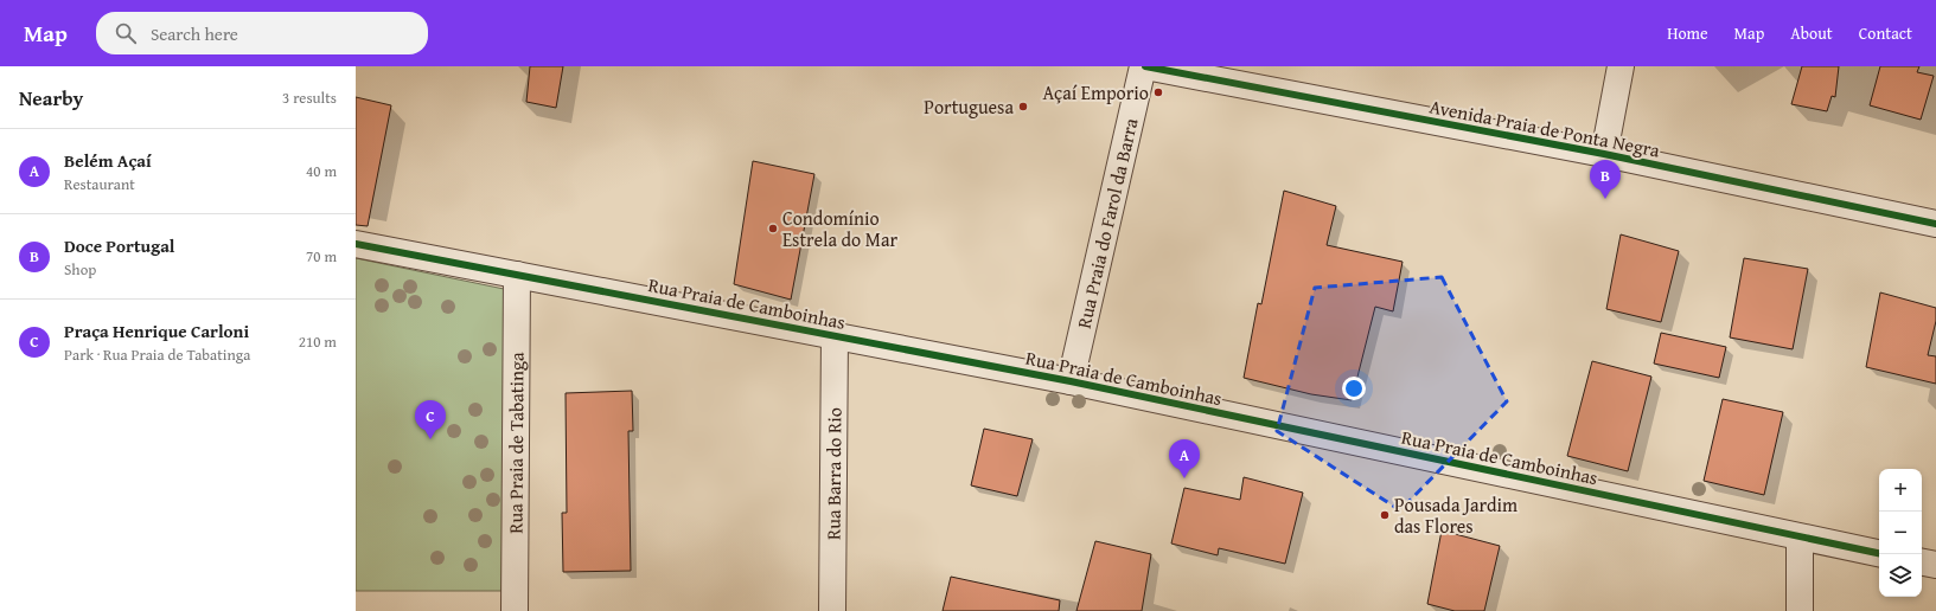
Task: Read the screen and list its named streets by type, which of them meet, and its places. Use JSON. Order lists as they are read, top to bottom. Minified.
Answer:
{"streets":{"street":["Avenida Praia de Ponta Negra","Rua Praia do Farol da Barra","Rua Praia de Camboinhas","Rua Praia de Tabatinga","Rua Barra do Rio"]},"crossings":[["Avenida Praia de Ponta Negra","Rua Praia do Farol da Barra"],["Rua Praia do Farol da Barra","Rua Praia de Camboinhas"],["Rua Praia de Camboinhas","Rua Praia de Tabatinga"],["Rua Praia de Camboinhas","Rua Barra do Rio"]],"places":["Açaí Emporio","Portuguesa","Condomínio Estrela do Mar","Pousada Jardim das Flores"],"page":{"header":"Map","search":"Search here","nav":["Home","Map","About","Contact"],"heading":["Nearby","3 results"],"list":[{"mark":"A","name":"Belém Açaí","note":"Restaurant","value":"40 m"},{"mark":"B","name":"Doce Portugal","note":"Shop","value":"70 m"},{"mark":"C","name":"Praça Henrique Carloni","note":"Park · Rua Praia de Tabatinga","value":"210 m"}],"pins":["B","C","A"],"map_buttons":["+","−"]}}
